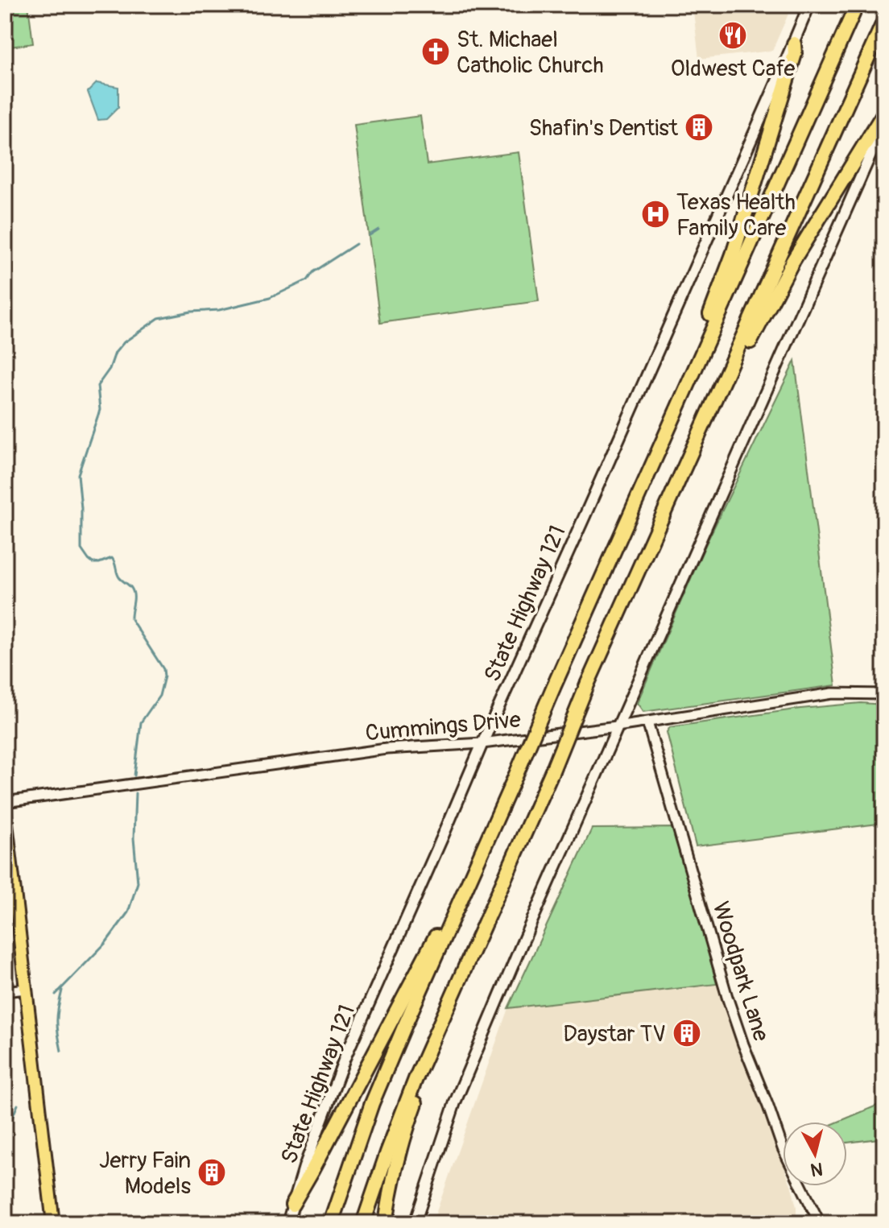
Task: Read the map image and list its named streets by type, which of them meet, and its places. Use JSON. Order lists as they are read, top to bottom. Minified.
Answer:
{"streets":{"main road":["State Highway 121"],"street":["Cummings Drive","Woodpark Lane"]},"crossings":[["State Highway 121","Cummings Drive"],["Cummings Drive","Woodpark Lane"]],"places":{"restaurant":["Oldwest Cafe"],"church":["St. Michael Catholic Church"],"building":["Shafin's Dentist","Daystar TV","Jerry Fain Models"],"hospital":["Texas Health Family Care"]},"north":"bottom"}
